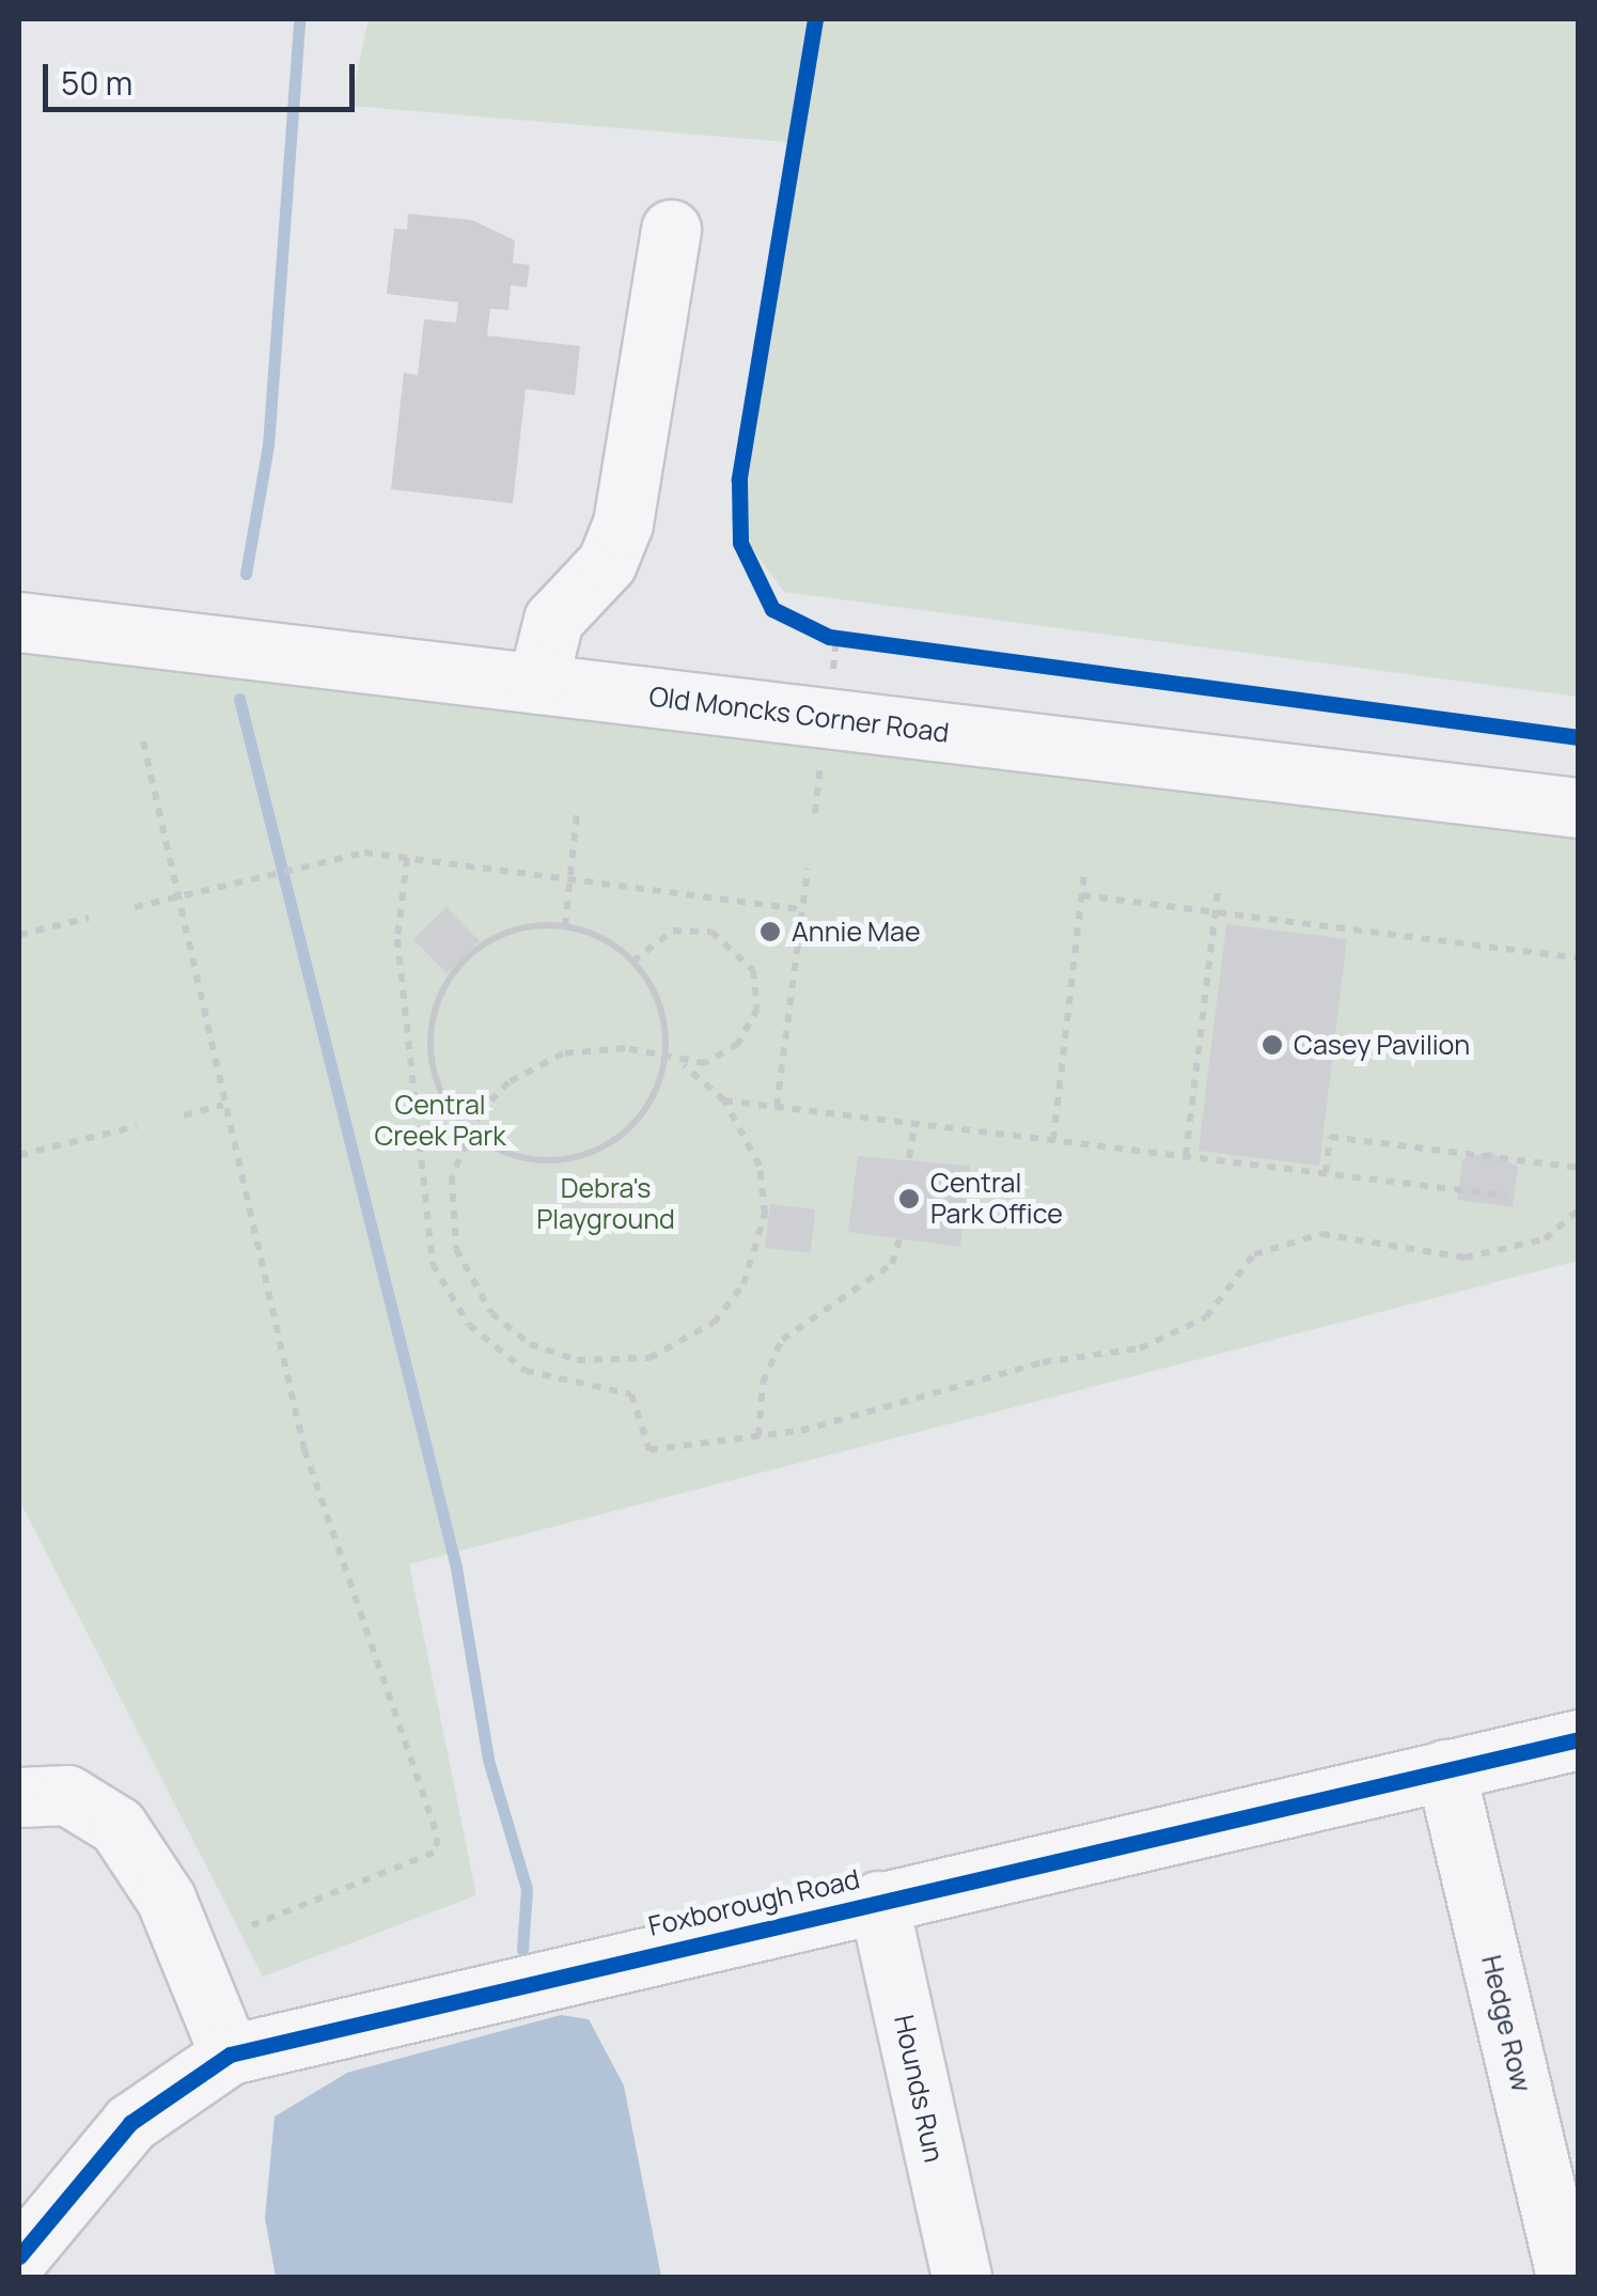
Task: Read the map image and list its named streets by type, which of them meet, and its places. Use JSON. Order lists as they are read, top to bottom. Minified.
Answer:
{"streets":{"street":["Old Moncks Corner Road","Foxborough Road","Hedge Row","Hounds Run"]},"crossings":[["Foxborough Road","Hedge Row"],["Foxborough Road","Hounds Run"]],"parks":["Central Creek Park","Debra's Playground"],"places":["Annie Mae","Casey Pavilion","Central Park Office"],"scale_bar":"50 m"}
